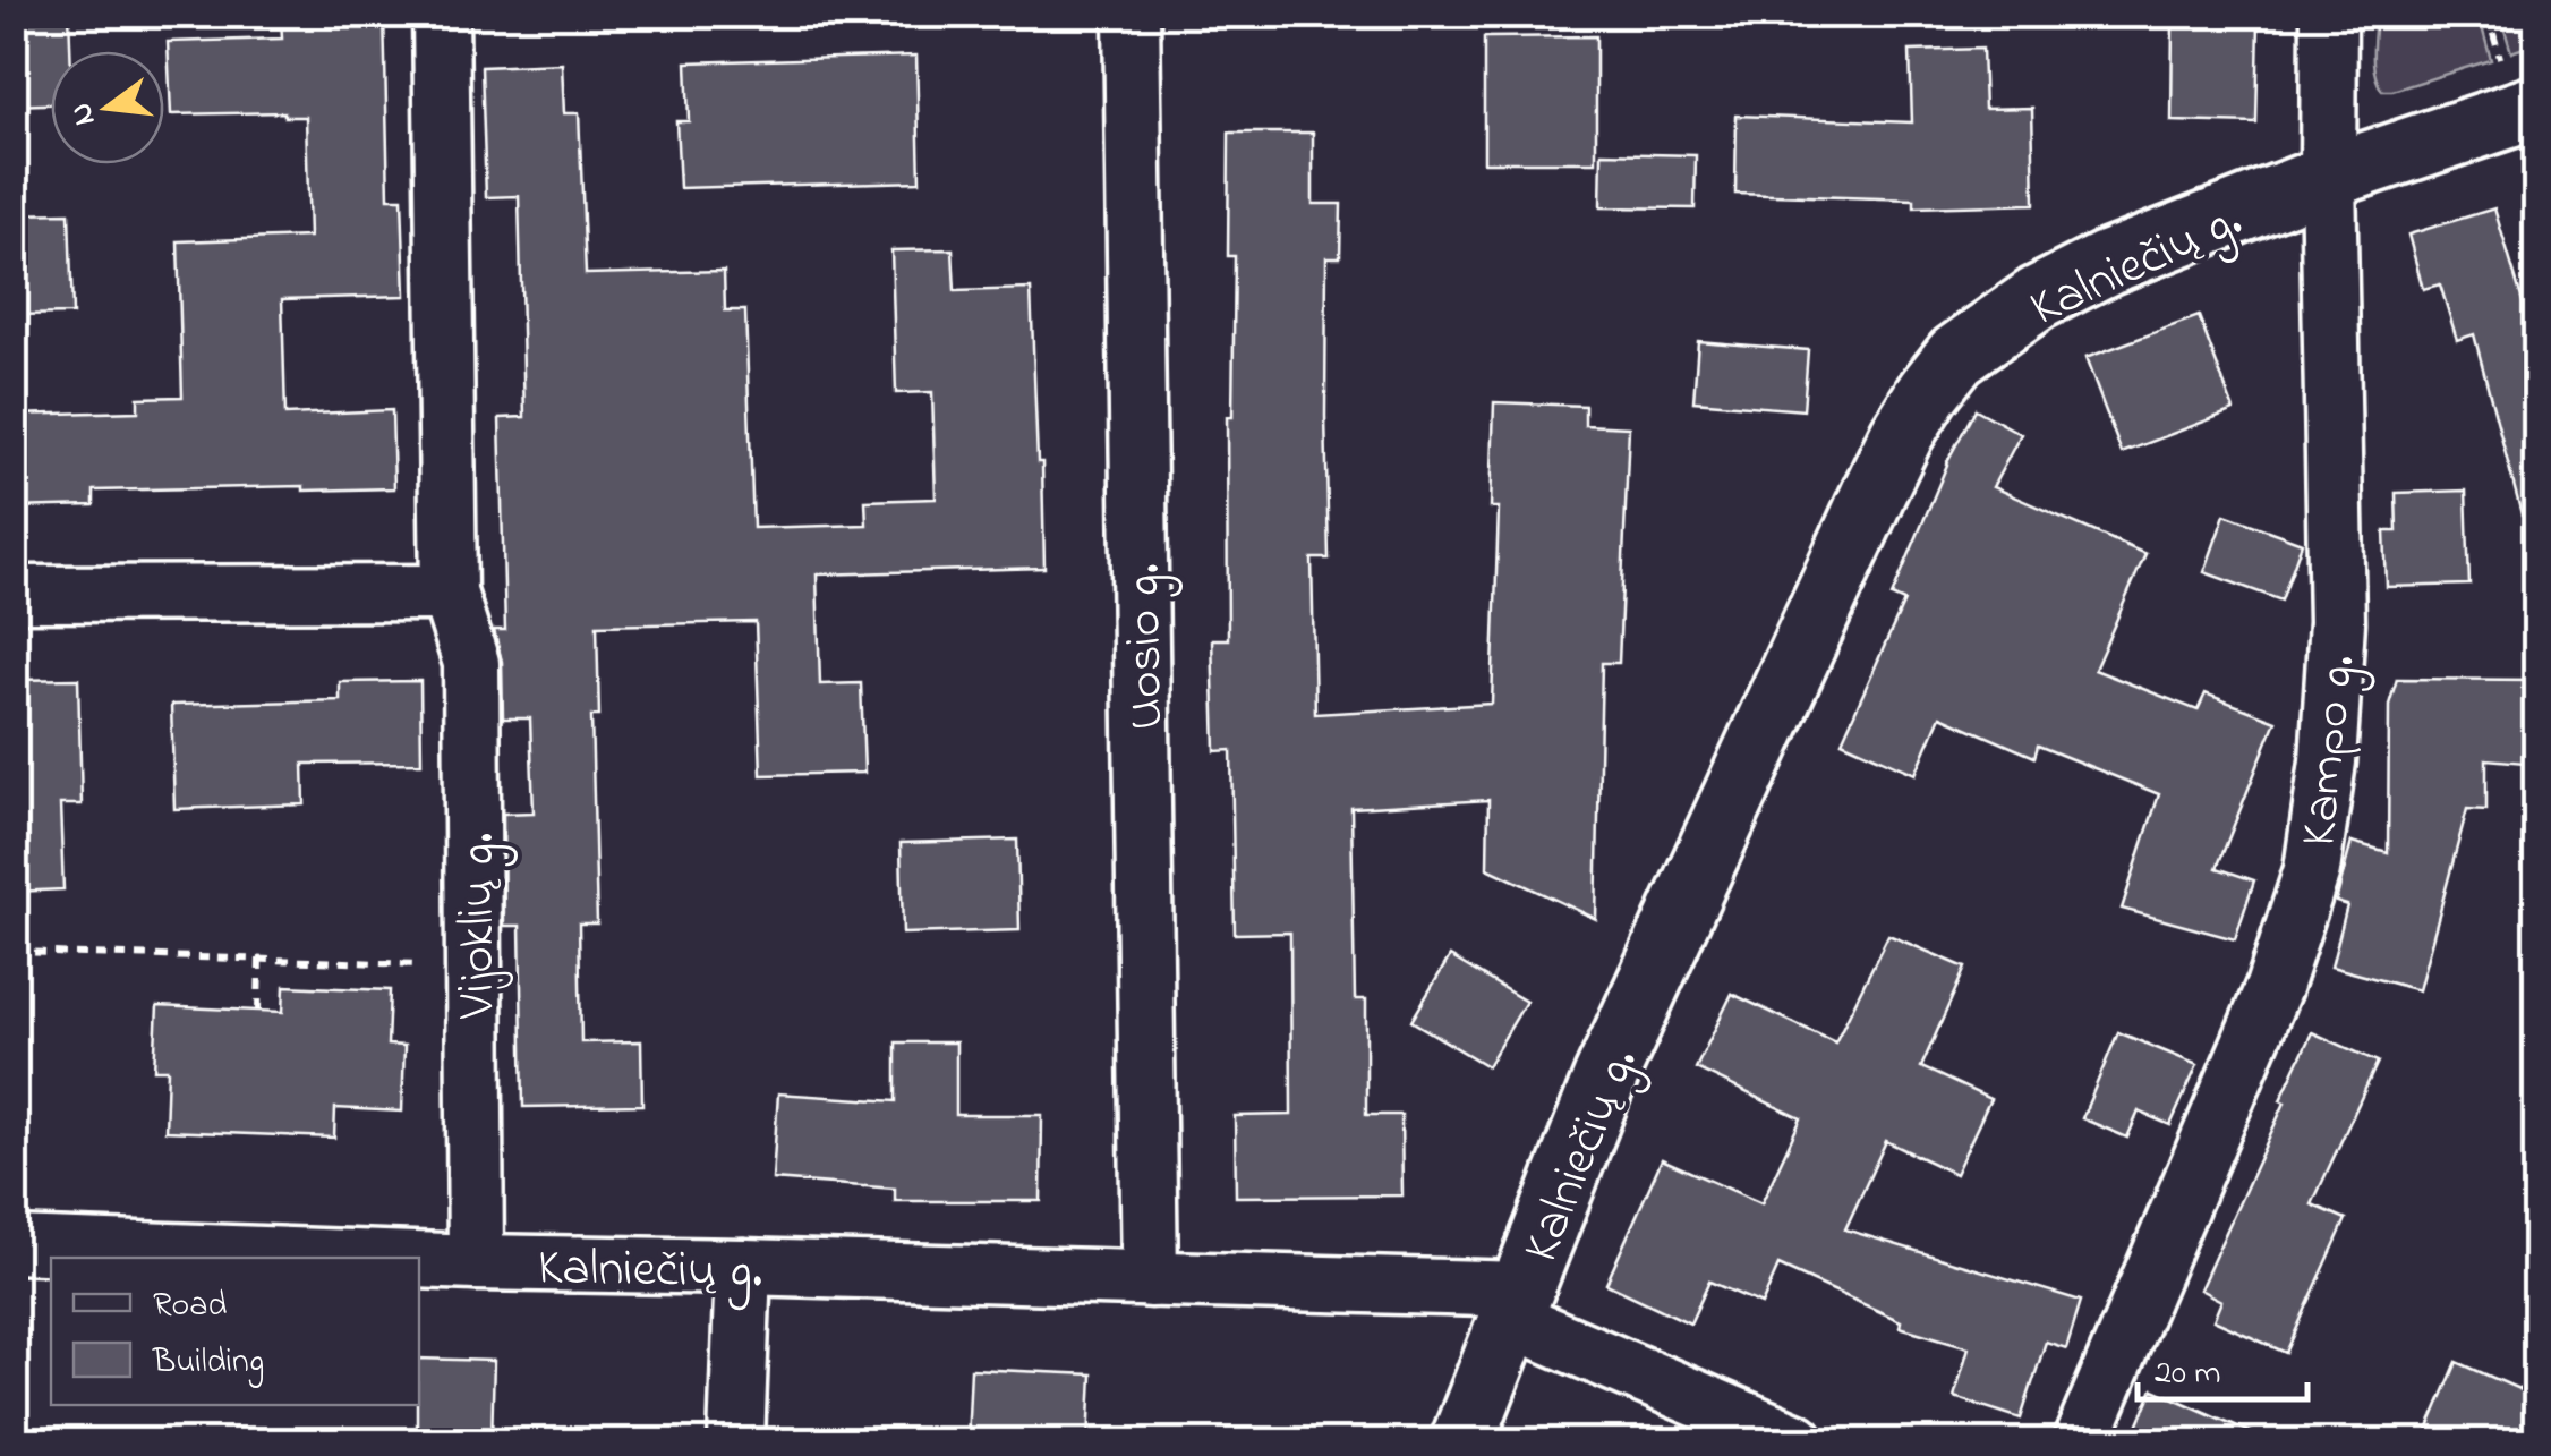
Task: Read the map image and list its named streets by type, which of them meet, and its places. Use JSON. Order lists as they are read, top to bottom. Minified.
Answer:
{"streets":{"street":["Kalniečių g.","Uosio g.","Kampo g.","Vijoklių g."]},"crossings":[["Kalniečių g.","Uosio g."],["Kalniečių g.","Kampo g."],["Kalniečių g.","Vijoklių g."]],"legend":["Road","Building"],"scale_bar":"20 m","north":"left"}
